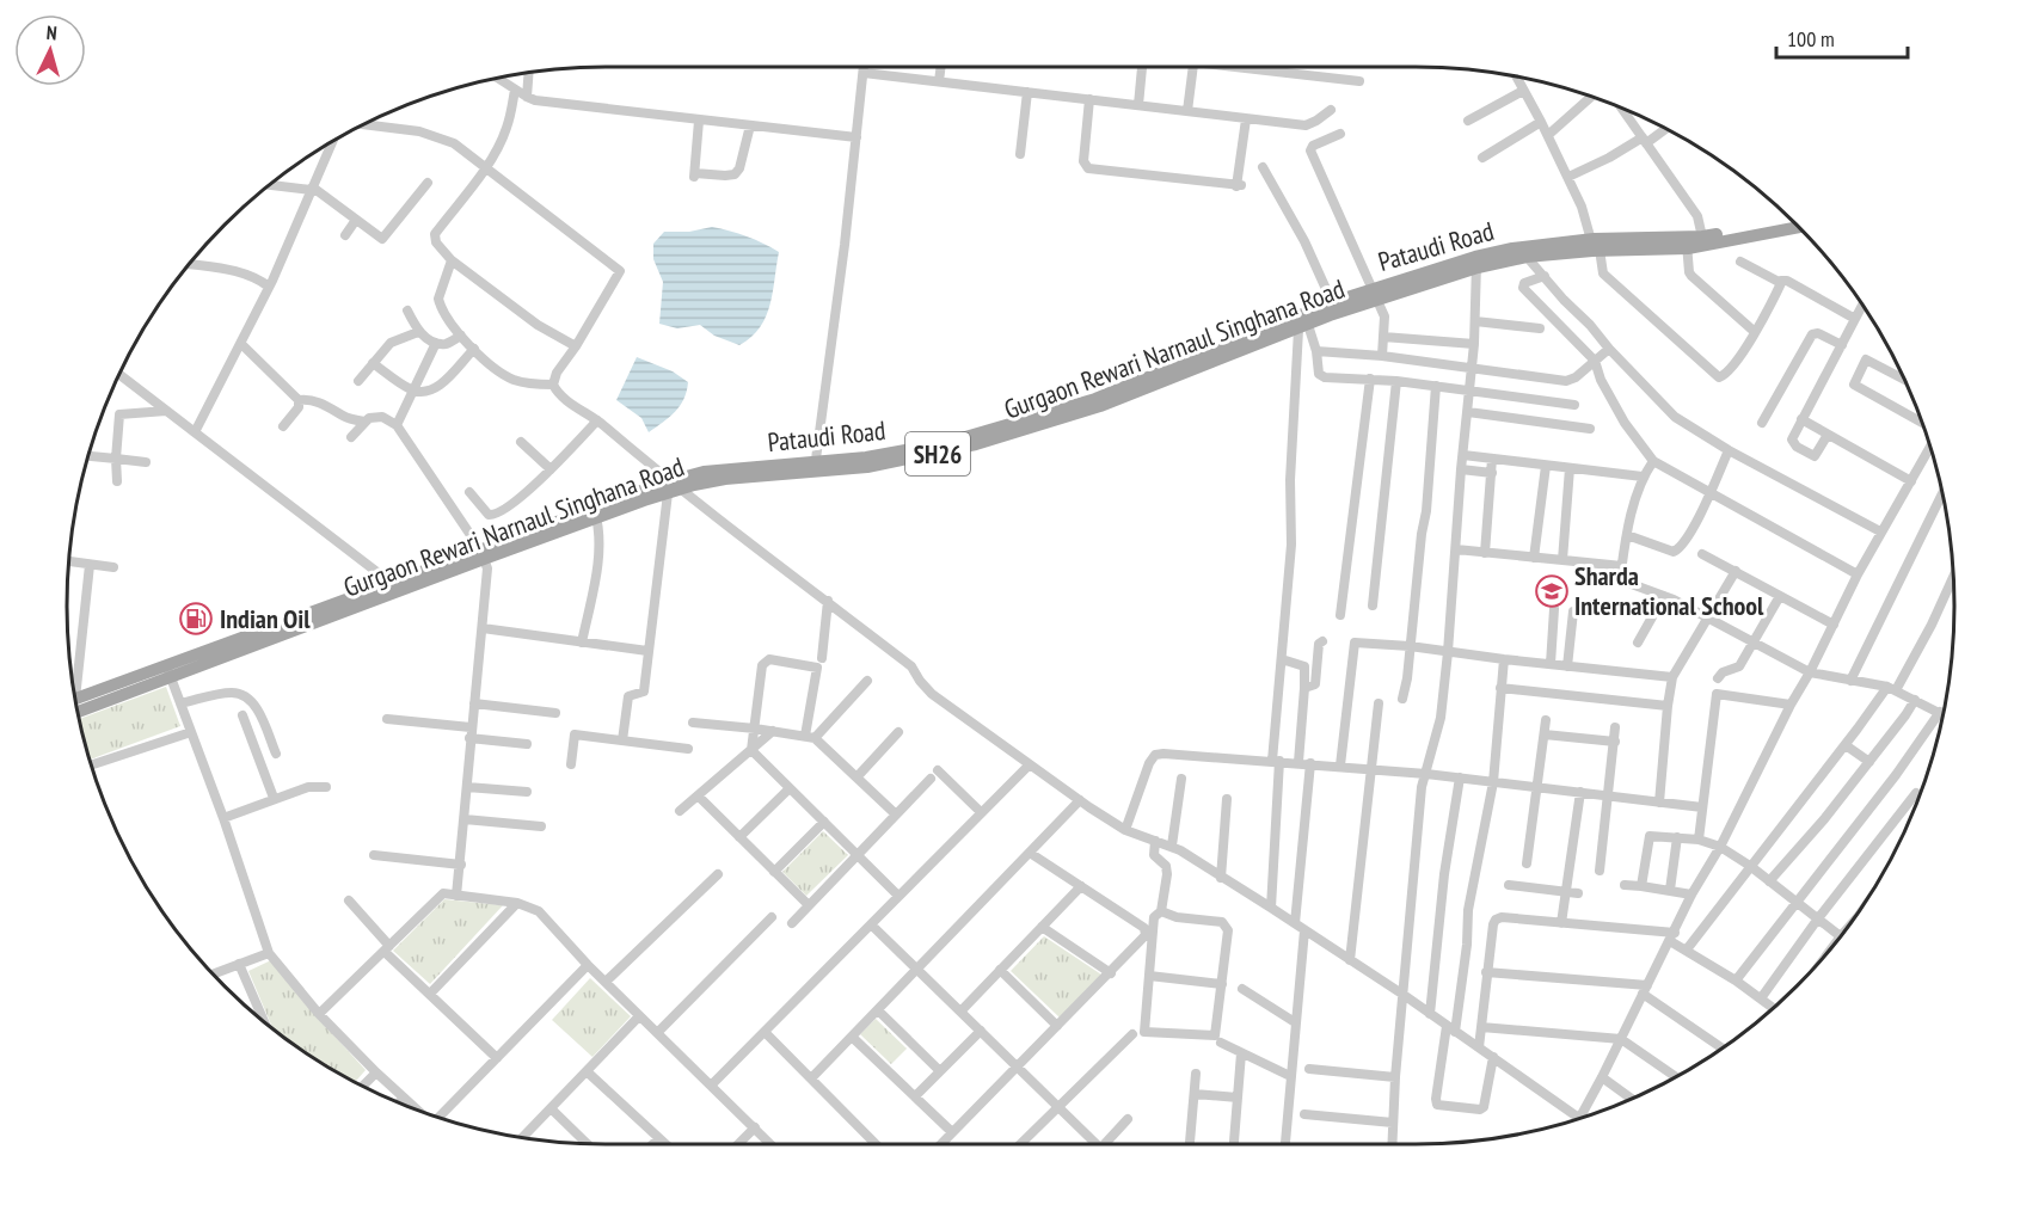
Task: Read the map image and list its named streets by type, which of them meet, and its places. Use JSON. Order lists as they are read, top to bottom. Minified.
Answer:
{"streets":{"main road":["Pataudi Road","Gurgaon Rewari Narnaul Singhana Road","SH26"]},"crossings":[["Pataudi Road","Gurgaon Rewari Narnaul Singhana Road"],["Gurgaon Rewari Narnaul Singhana Road","SH26"]],"places":{"school or university":["Sharda International School"],"fuel station":["Indian Oil"]},"scale_bar":"100 m","north":"top"}
